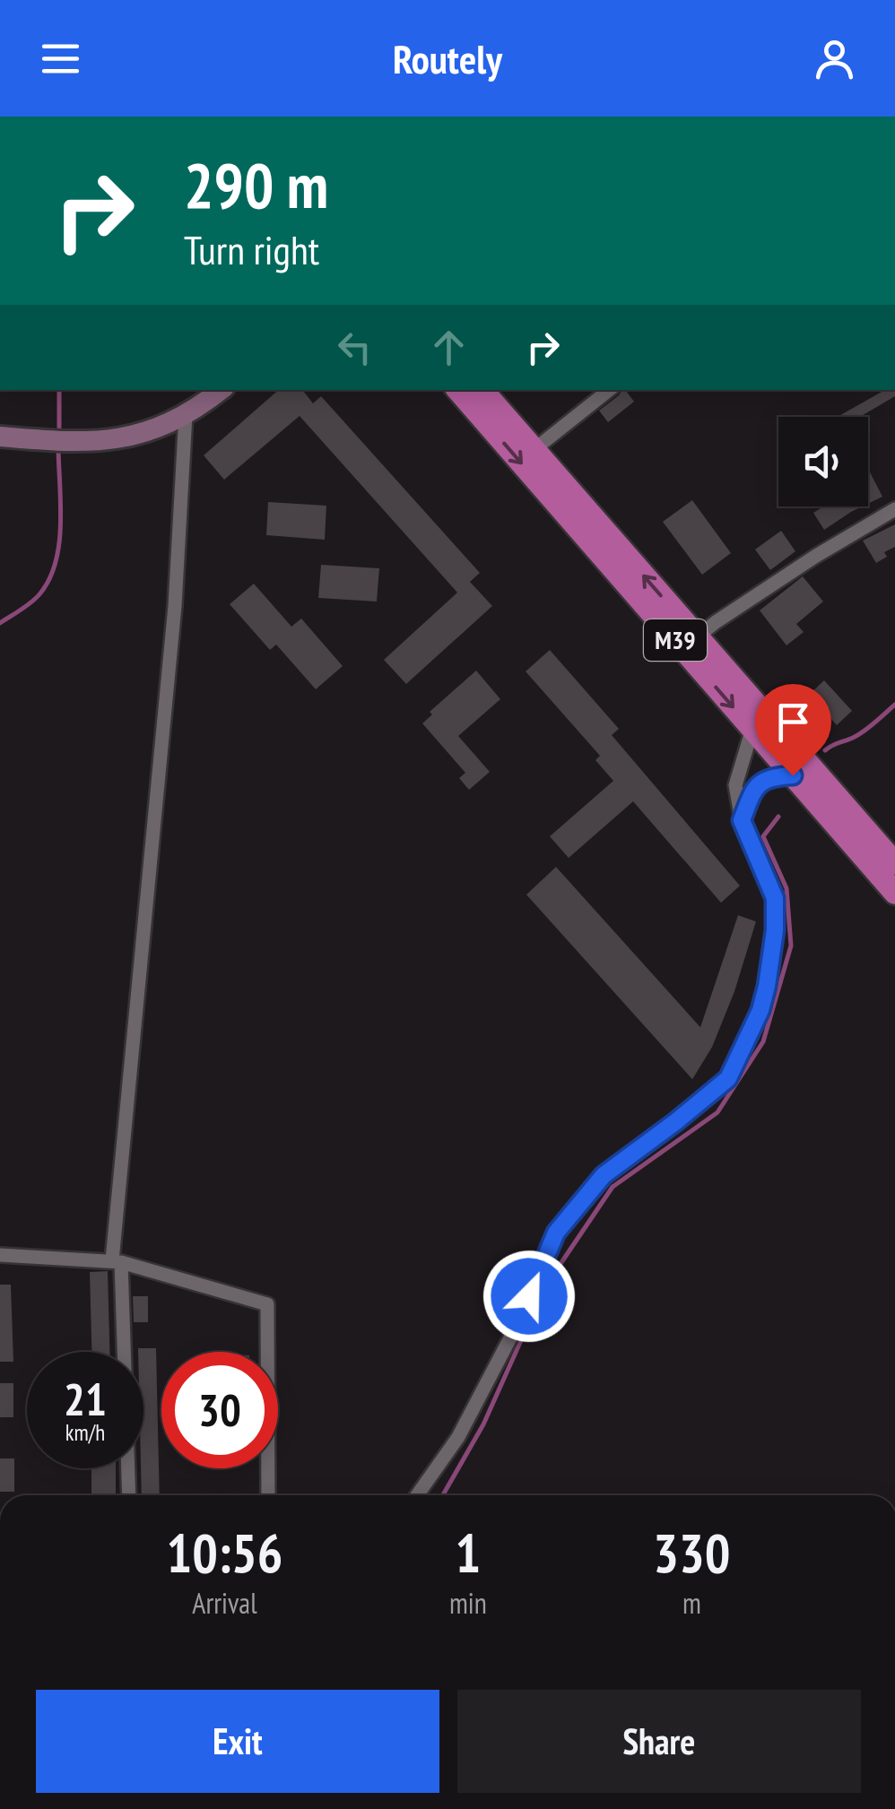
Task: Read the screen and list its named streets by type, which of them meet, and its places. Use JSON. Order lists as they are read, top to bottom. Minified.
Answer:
{"streets":{"highway":["M39"]},"page":{"header":"Routely","turn":["290 m","Turn right"],"speed":"21 km/h","limit":"30","eta":["10:56","Arrival","1","min","330","m"],"buttons":["Exit","Share"]}}
